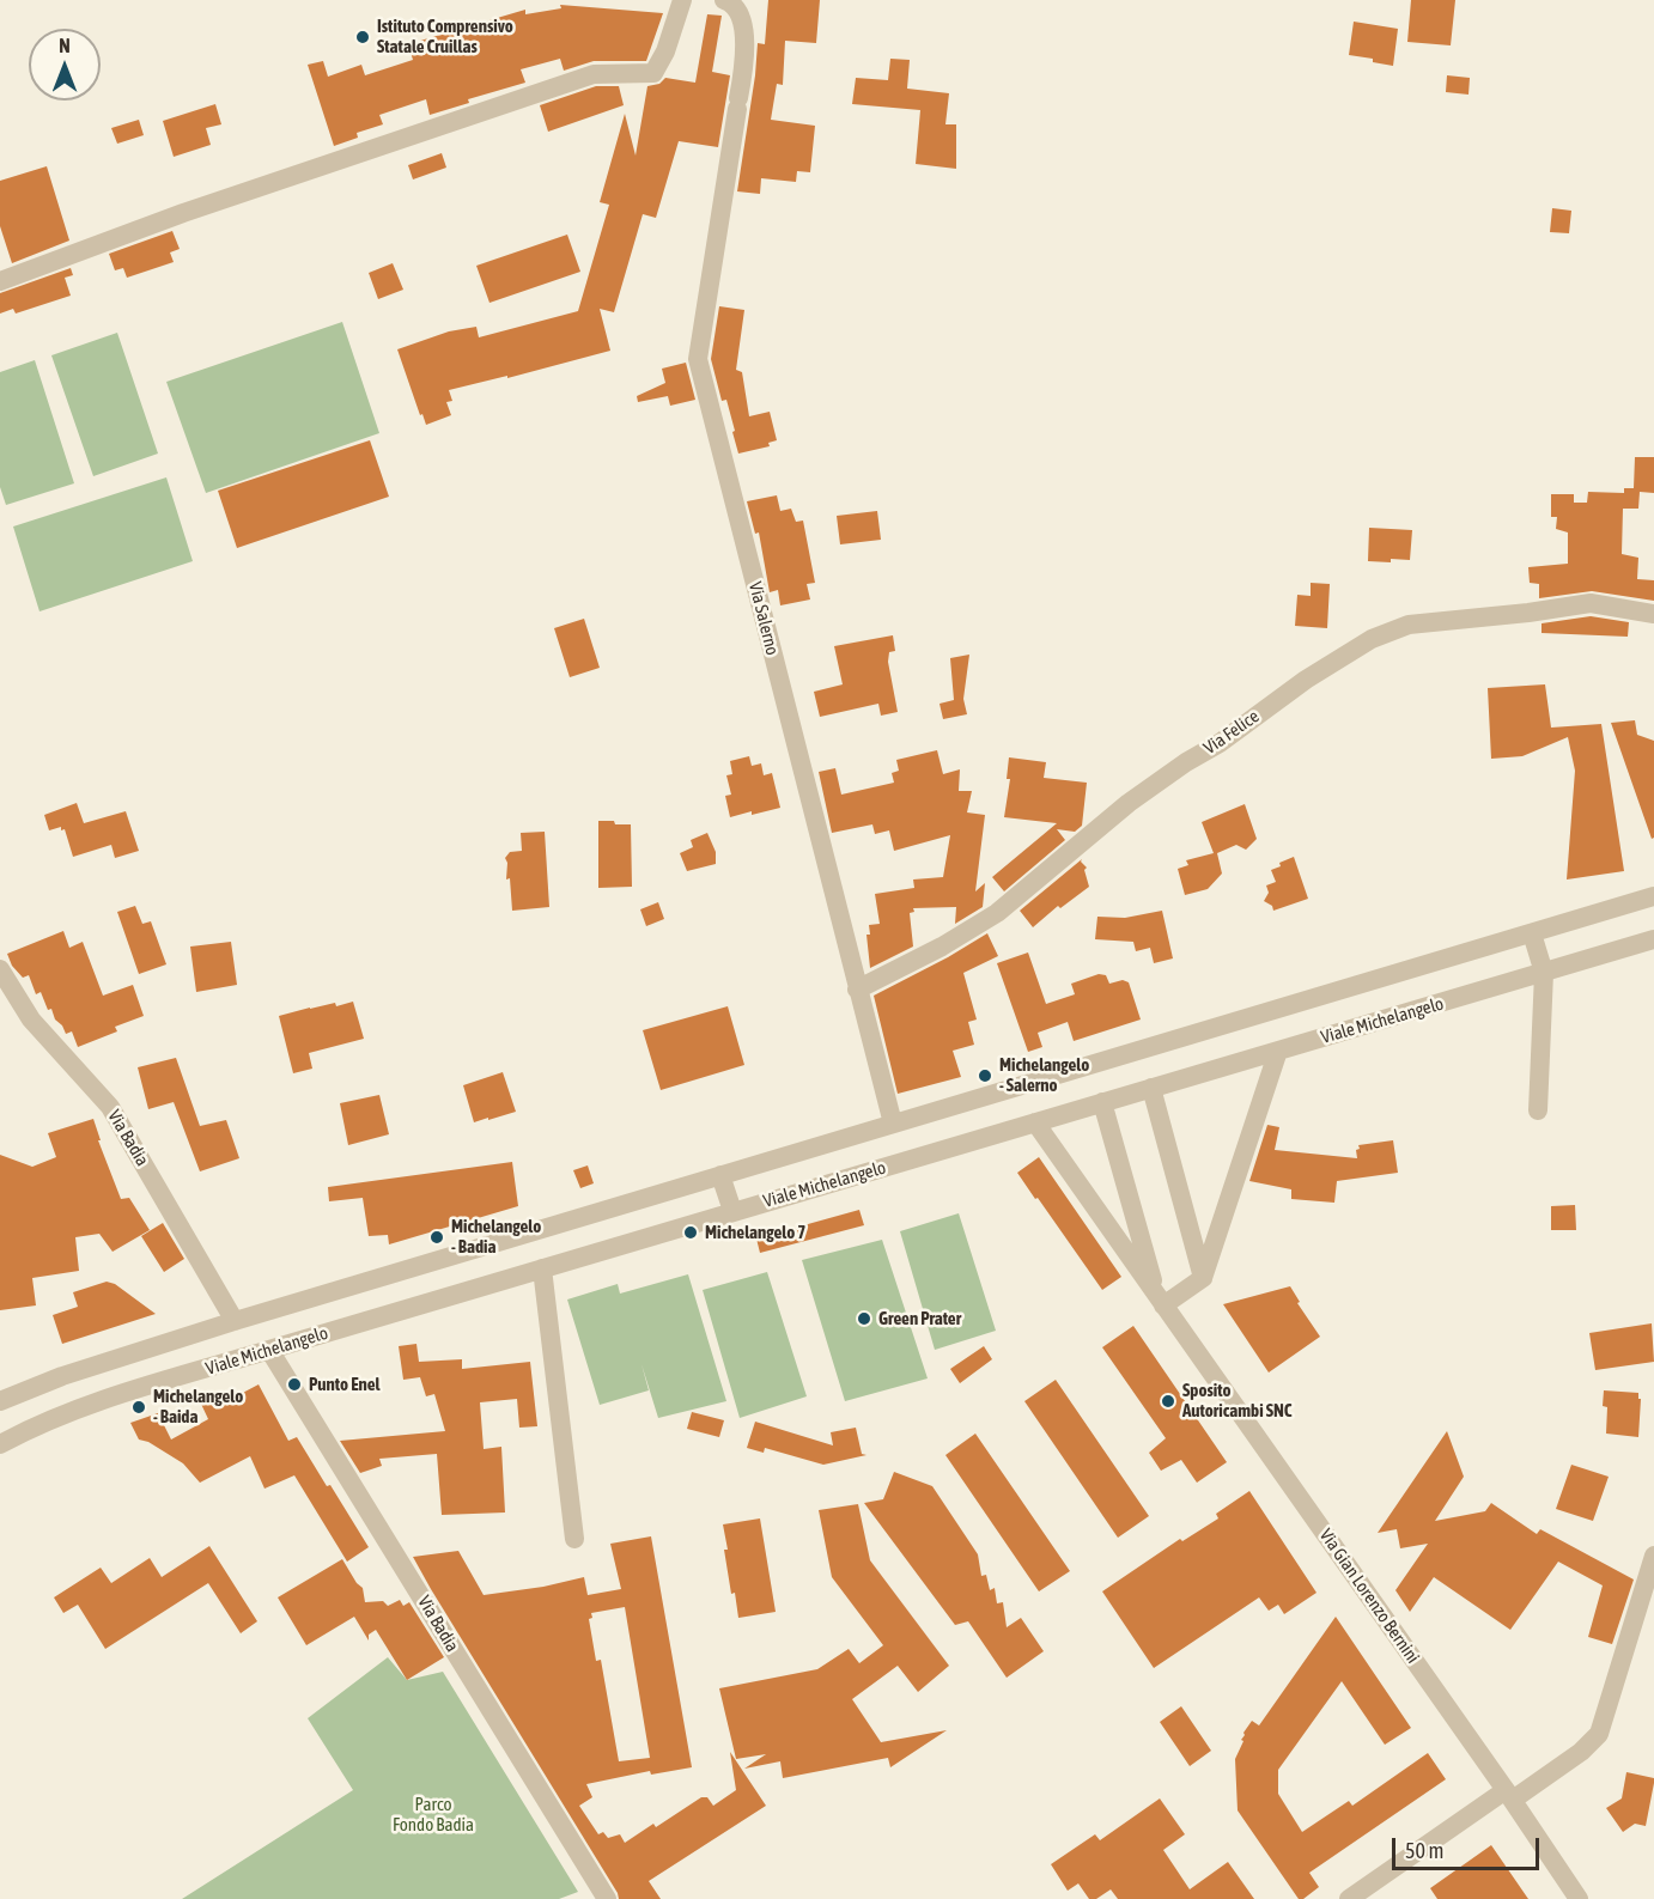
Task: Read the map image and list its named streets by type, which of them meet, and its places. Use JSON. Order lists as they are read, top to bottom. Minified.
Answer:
{"streets":{"street":["Via Salerno","Via Felice","Viale Michelangelo","Via Badia","Via Gian Lorenzo Bernini"]},"crossings":[["Via Salerno","Via Felice"],["Via Salerno","Viale Michelangelo"],["Viale Michelangelo","Via Badia"],["Viale Michelangelo","Via Gian Lorenzo Bernini"]],"parks":["Parco Fondo Badia"],"places":["Istituto Comprensivo Statale Cruillas","Michelangelo - Salerno","Michelangelo 7","Michelangelo - Badia","Green Prater","Punto Enel","Sposito Autoricambi SNC","Michelangelo - Baida"],"scale_bar":"50 m","north":"top"}
